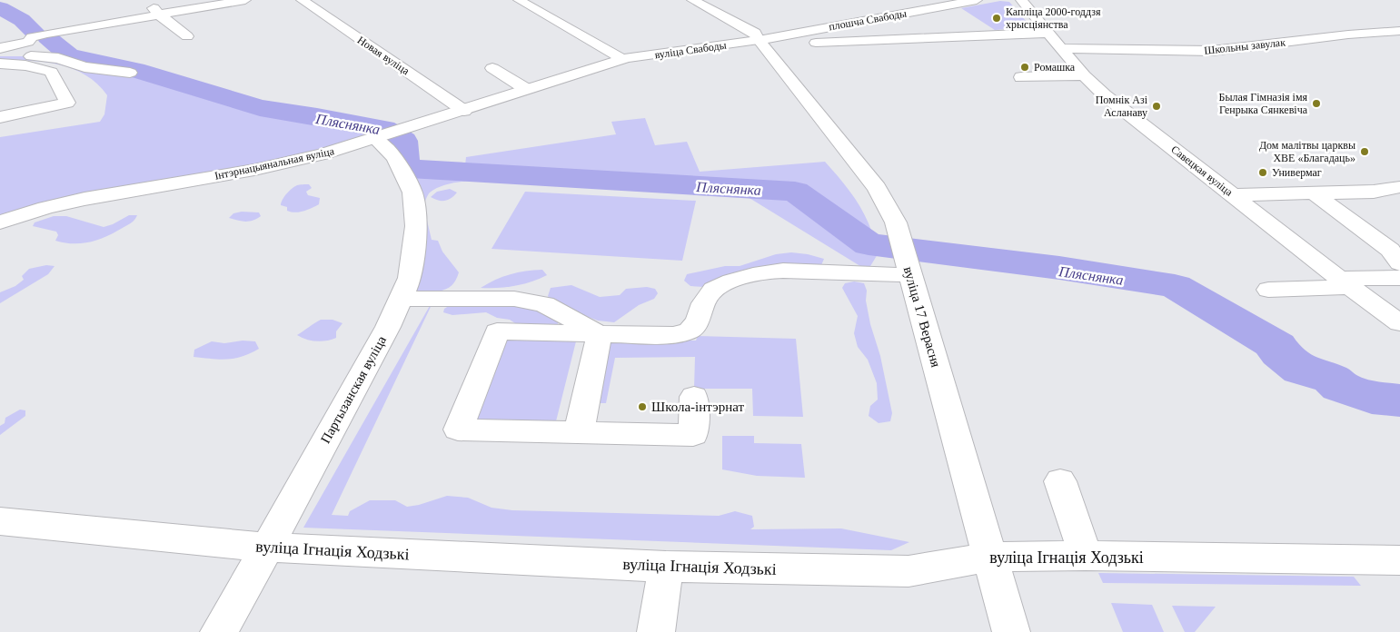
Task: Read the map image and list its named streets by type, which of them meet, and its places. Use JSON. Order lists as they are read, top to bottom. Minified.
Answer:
{"streets":{"street":["плошча Свабоды","Школьны завулак","вуліца Свабоды","Новая вуліца","Інтэрнацыянальная вуліца","Савецкая вуліца","вуліца 17 Верасня","Партызанская вуліца","вуліца Ігнація Ходзькі"]},"crossings":[["плошча Свабоды","вуліца Свабоды"],["плошча Свабоды","вуліца 17 Верасня"],["Школьны завулак","Савецкая вуліца"],["вуліца Свабоды","Інтэрнацыянальная вуліца"],["вуліца Свабоды","вуліца 17 Верасня"],["Новая вуліца","Інтэрнацыянальная вуліца"],["Інтэрнацыянальная вуліца","Партызанская вуліца"],["вуліца 17 Верасня","вуліца Ігнація Ходзькі"],["Партызанская вуліца","вуліца Ігнація Ходзькі"]],"water":["Пляснянка"],"places":["Капліца 2000-годдзя хрысціянства","Ромашка","Былая Гімназія імя Генрыка Сянкевіча","Помнік Азі Асланаву","Дом малітвы царквы ХВЕ «Благадаць»","Универмаг","Школа-інтэрнат"]}
